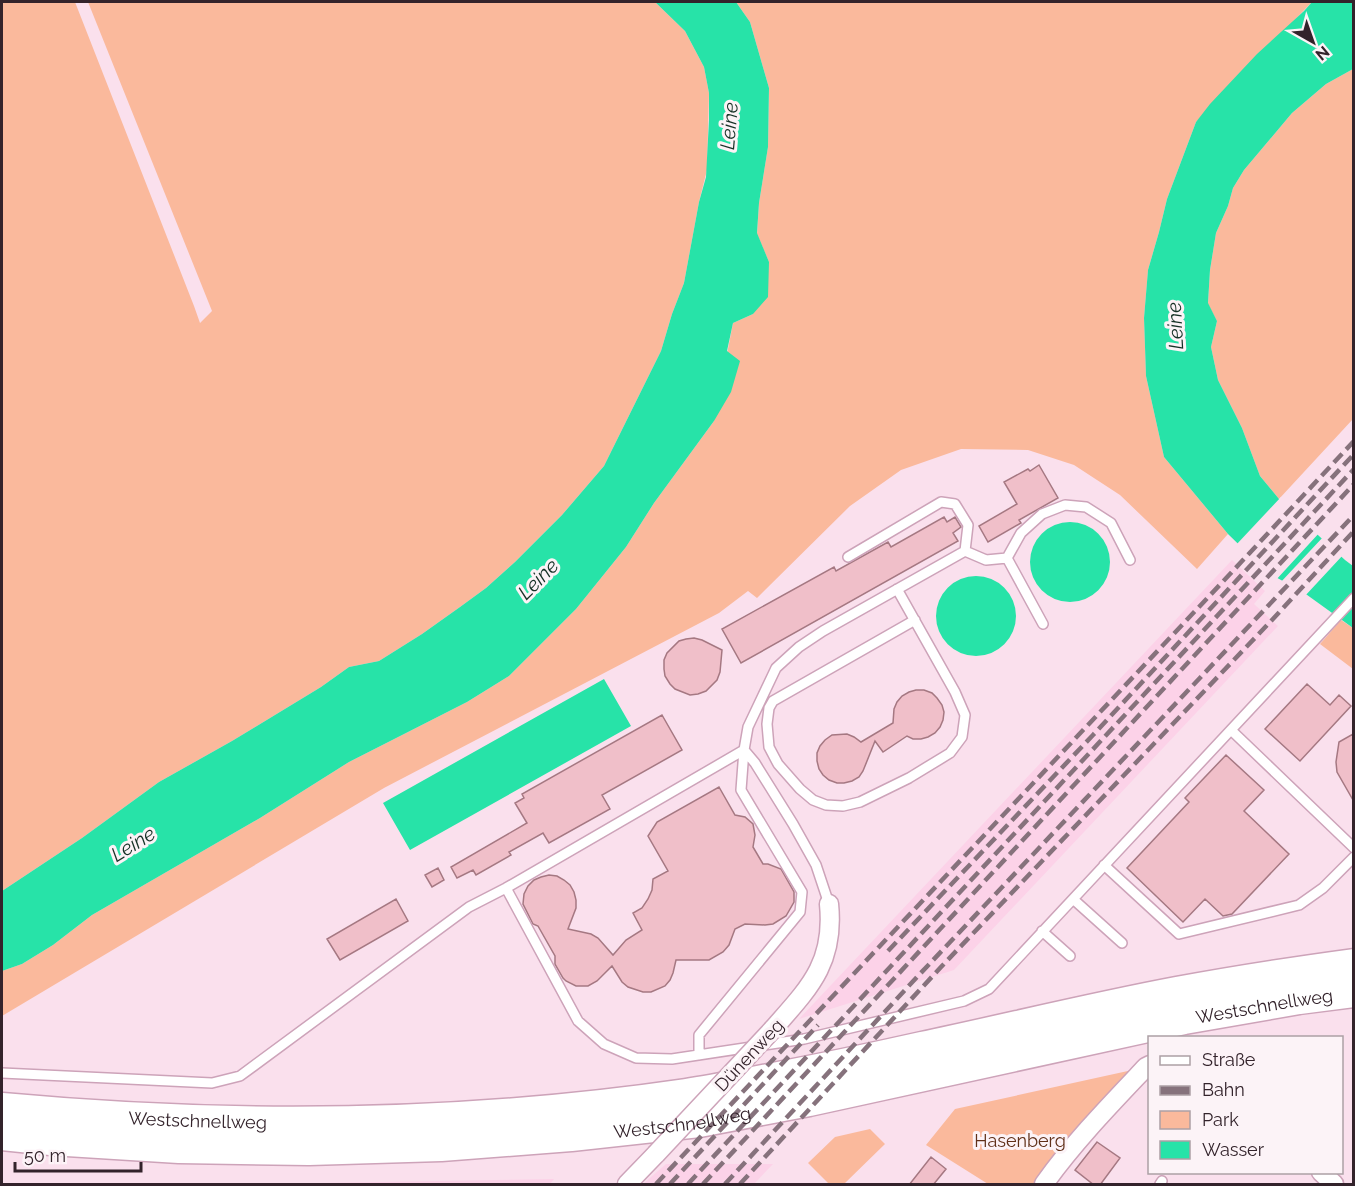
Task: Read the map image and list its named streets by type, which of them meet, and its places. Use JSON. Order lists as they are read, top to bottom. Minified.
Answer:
{"streets":{"highway":["Westschnellweg"],"street":["Dünenweg"]},"water":["Leine"],"parks":["Hasenberg"],"legend":["Straße","Bahn","Park","Wasser"],"scale_bar":"50 m","north":"bottom right"}
